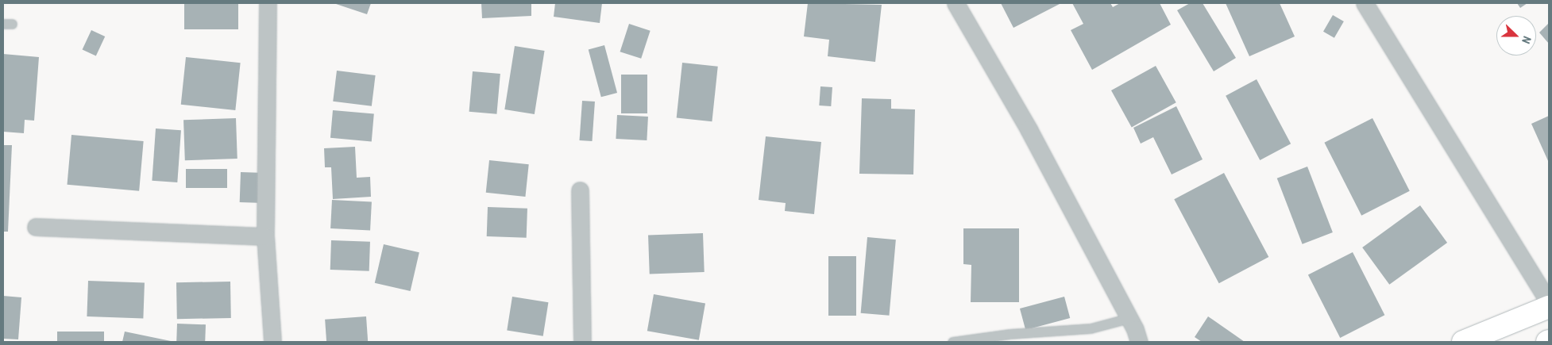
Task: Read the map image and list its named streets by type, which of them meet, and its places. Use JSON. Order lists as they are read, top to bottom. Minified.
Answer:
{"north":"right"}
